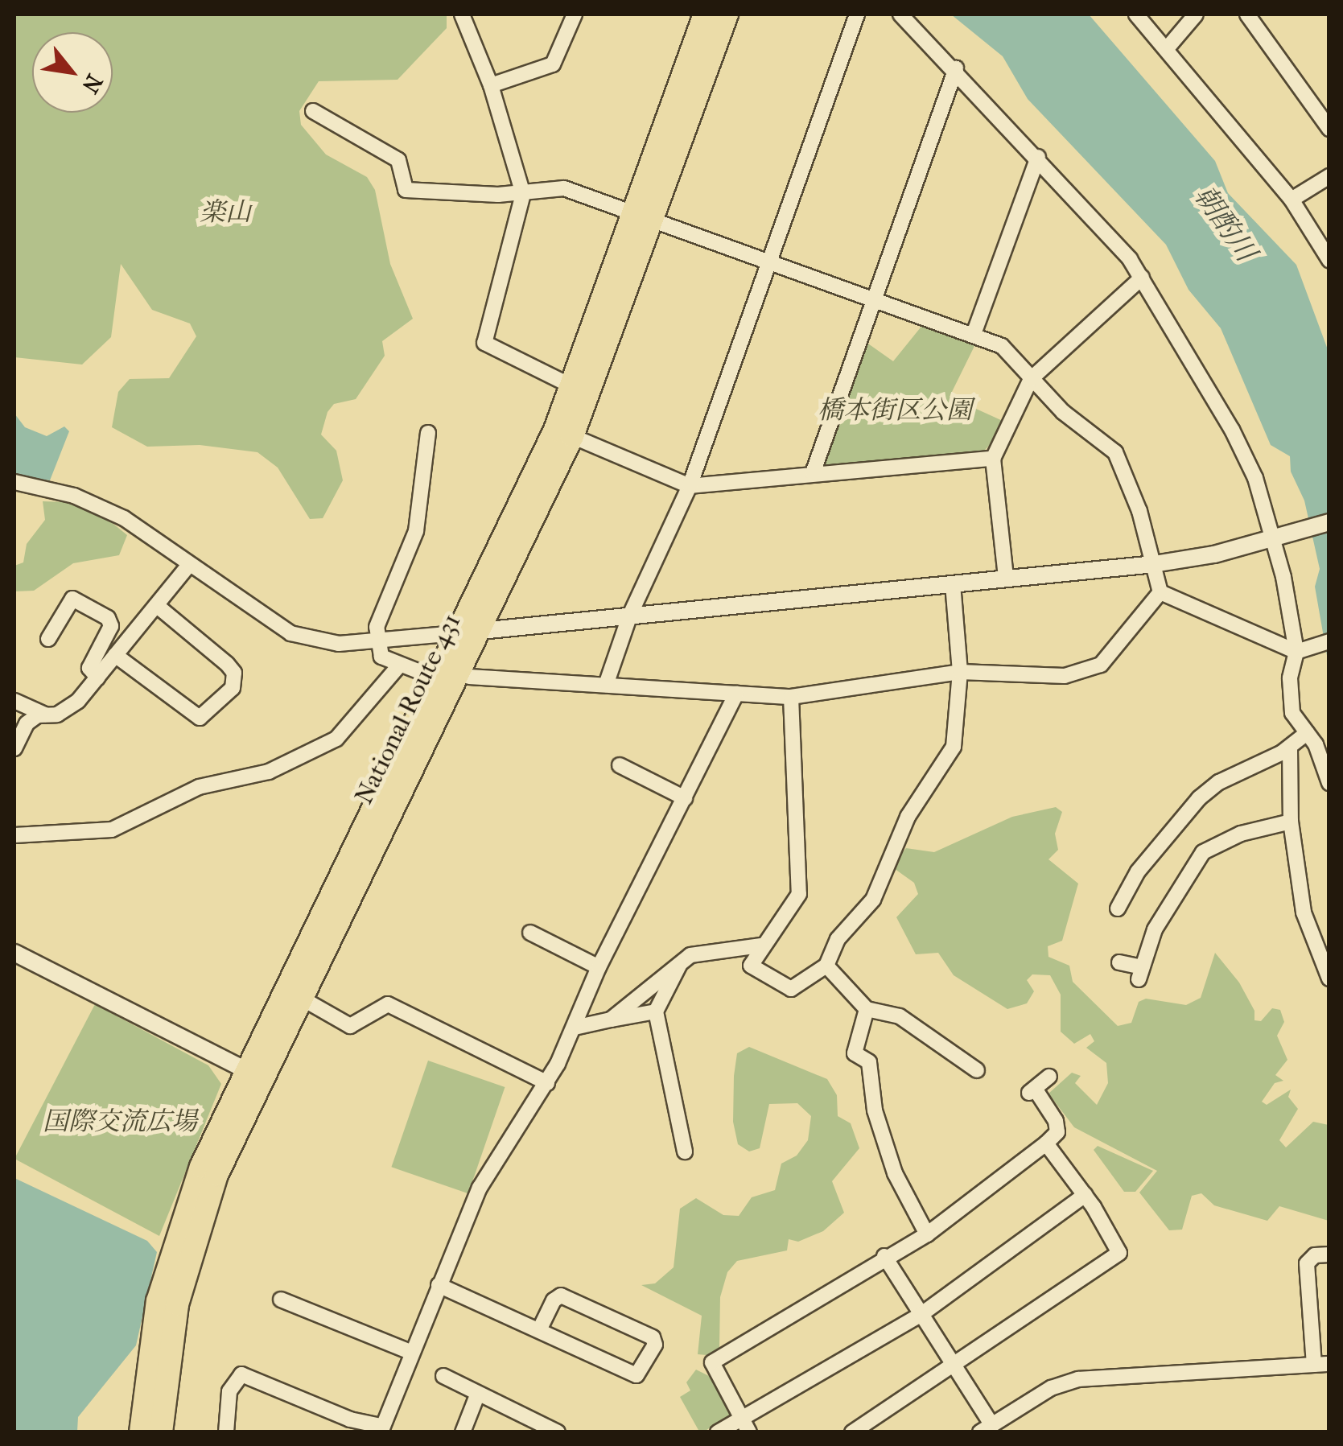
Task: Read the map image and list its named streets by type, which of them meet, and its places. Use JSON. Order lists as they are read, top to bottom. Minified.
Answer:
{"streets":{"highway":["National Route 431"]},"water":["朝酌川"],"parks":["楽山","橋本街区公園","国際交流広場"],"north":"bottom right"}
